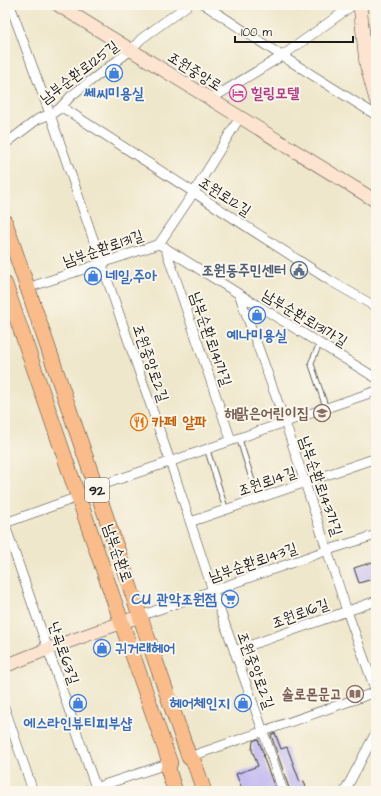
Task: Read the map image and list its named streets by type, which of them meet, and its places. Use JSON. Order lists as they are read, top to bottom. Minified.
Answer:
{"streets":{"main road":["92","남부순환로"],"street":["조원중앙로","남부순환로125길","조원로12길","남부순환로131길","남부순환로131가길","남부순환로141가길","조원중앙로2길","조원로14길","남부순환로143가길","남부순환로143길","조원로16길","난곡로63길"]},"crossings":[["조원중앙로","남부순환로125길"],["조원중앙로","남부순환로131길"],["남부순환로125길","조원로12길"],["남부순환로125길","조원중앙로2길"],["조원로12길","남부순환로131길"],["남부순환로131길","남부순환로131가길"],["남부순환로131길","남부순환로141가길"],["남부순환로131길","조원중앙로2길"],["남부순환로131길","남부순환로"],["남부순환로131가길","남부순환로141가길"],["남부순환로131가길","남부순환로143가길"],["조원중앙로2길","조원로14길"],["조원중앙로2길","남부순환로143길"],["조원중앙로2길","조원로16길"],["조원로14길","남부순환로143가길"],["남부순환로143가길","남부순환로143길"],["남부순환로143가길","조원로16길"],["남부순환로","남부순환로143길"]],"places":{"shop":["쎄씨미용실","네일,주아","예나미용실","귀거래헤어","에스라인뷰티피부샵","헤어체인지"],"hotel":["힐링모텔"],"public building":["조원동주민센터"],"school or university":["해맑은어린이집"],"restaurant":["카페 알파"],"supermarket":["CU 관악조원점"],"library":["솔로몬문고"]},"scale_bar":"100 m"}
